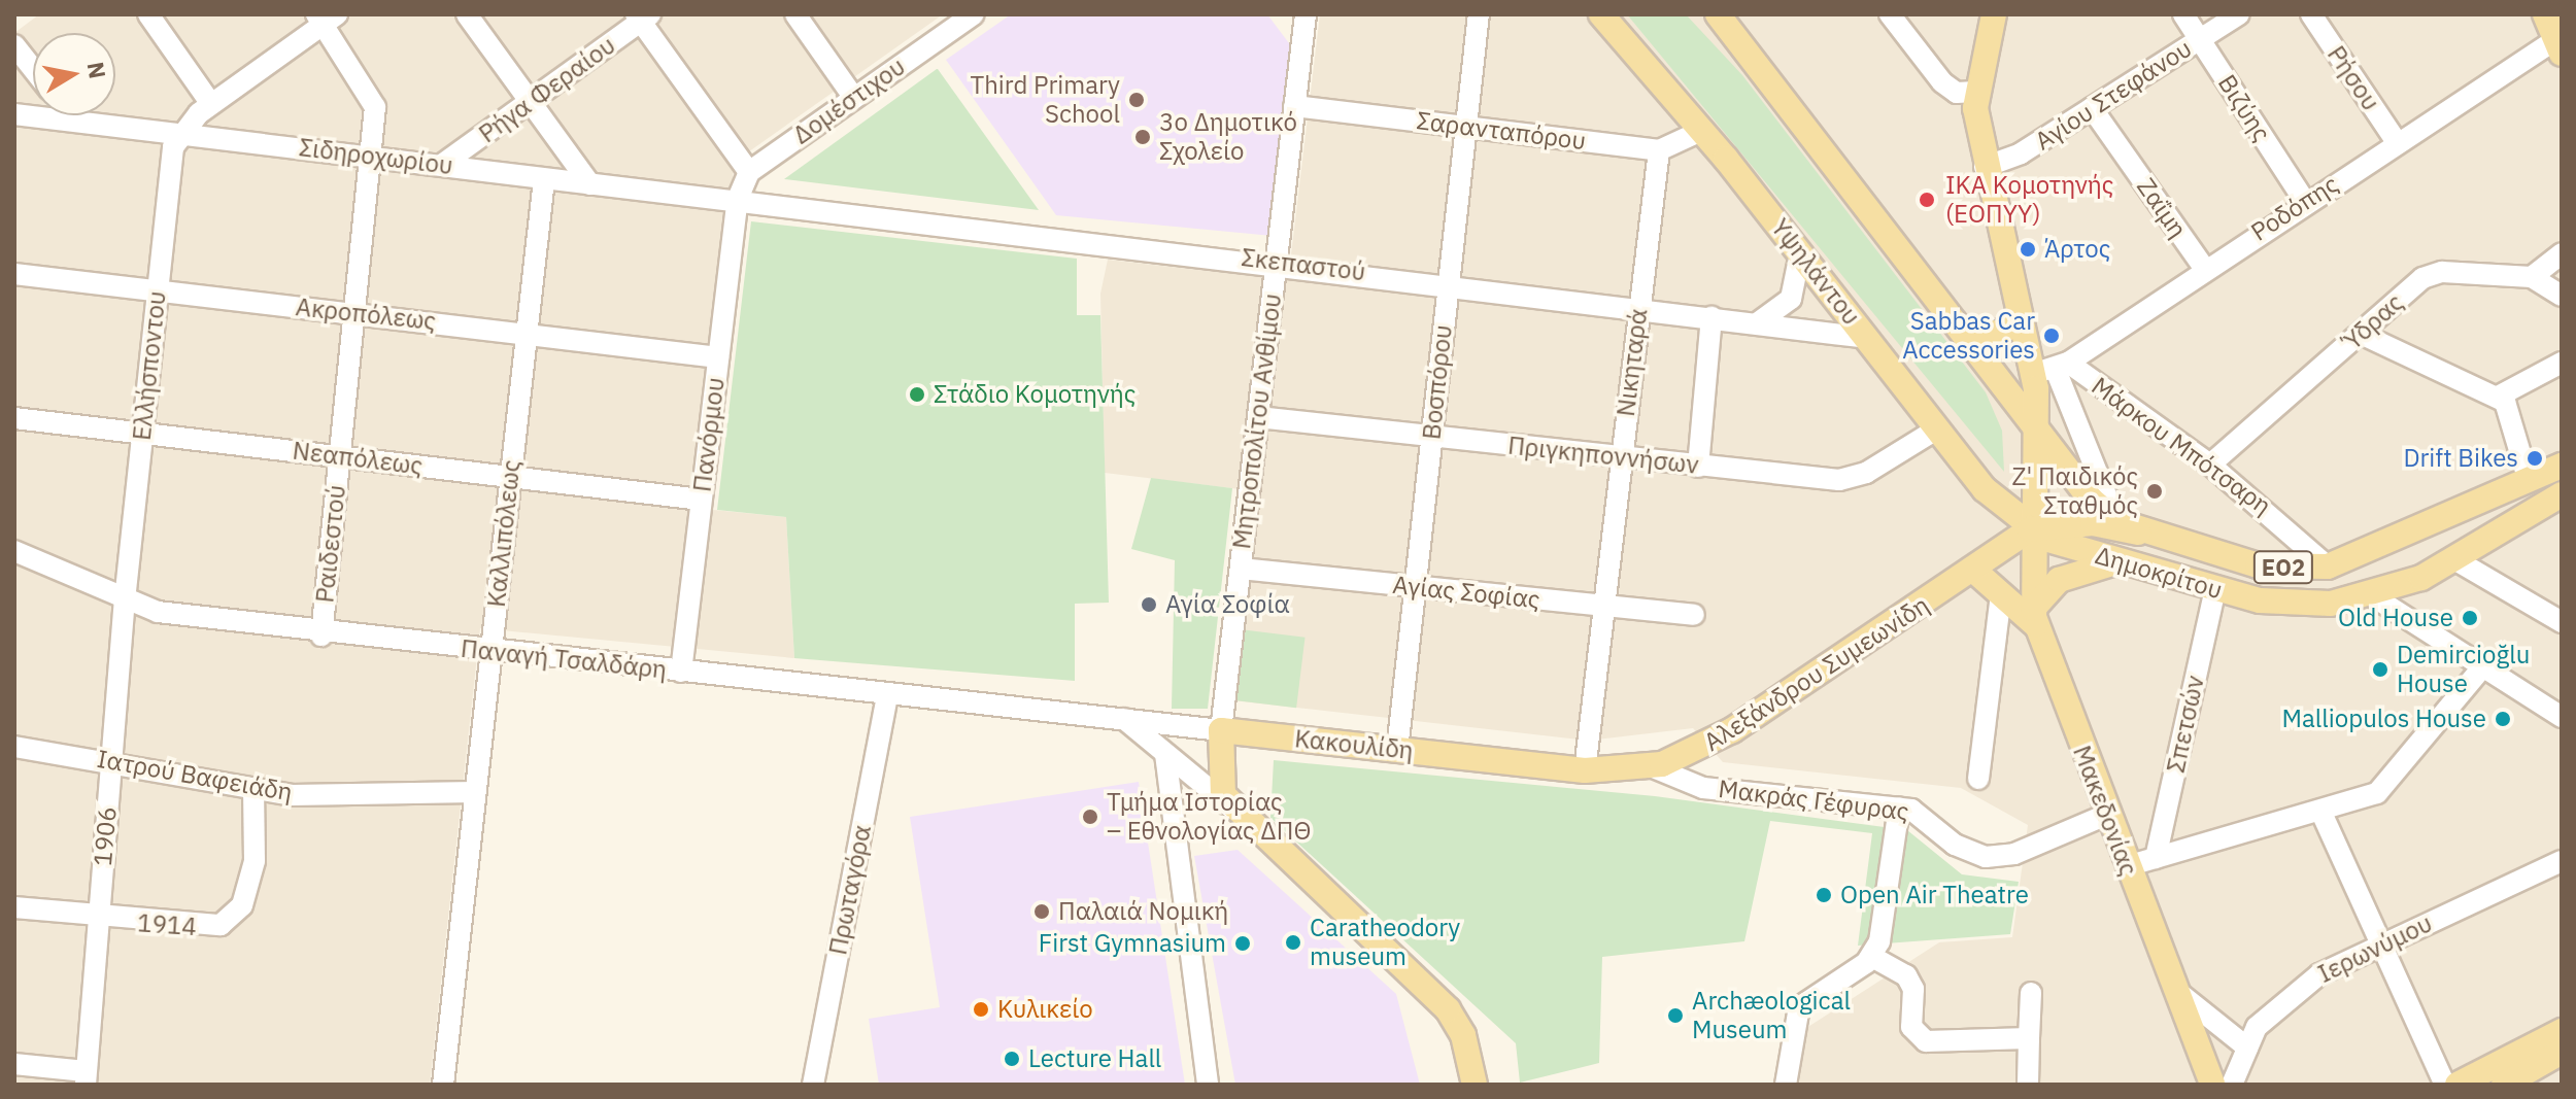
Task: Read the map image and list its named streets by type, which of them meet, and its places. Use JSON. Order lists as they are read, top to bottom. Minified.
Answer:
{"streets":{"main road":["Υψηλάντου","ΕΟ2","Δημοκρίτου","Αλεξάνδρου Συμεωνίδη","Κακουλίδη","Μακεδονίας"],"street":["Ρήσου","Ρήγα Φεραίου","Αγίου Στεφάνου","Δομέστιχου","Βιζύης","Σαρανταπόρου","Σιδηροχωρίου","Ζαΐμη","Ροδόπης","Σκεπαστού","Ακροπόλεως","Ύδρας","Νικηταρά","Ελλήσποντου","Βοσπόρου","Μητροπολίτου Ανθίμου","Πανόρμου","Μάρκου Μπότσαρη","Πριγκηποννήσων","Νεαπόλεως","Καλλιπόλεως","Ραιδεστού","Αγίας Σοφίας","Παναγή Τσαλδάρη","Σπετσών","Ιατρού Βαφειάδη","Μακράς Γέφυρας","1906","Πρωταγόρα","1914","Ιερωνύμου"]},"crossings":[["Ρήσου","Ροδόπης"],["Ρήγα Φεραίου","Σιδηροχωρίου"],["Αγίου Στεφάνου","Βιζύης"],["Αγίου Στεφάνου","Ζαΐμη"],["Βιζύης","Ροδόπης"],["Σαρανταπόρου","Νικηταρά"],["Σαρανταπόρου","Βοσπόρου"],["Σαρανταπόρου","Μητροπολίτου Ανθίμου"],["Σιδηροχωρίου","Σκεπαστού"],["Σιδηροχωρίου","Ελλήσποντου"],["Σιδηροχωρίου","Πανόρμου"],["Σιδηροχωρίου","Καλλιπόλεως"],["Σιδηροχωρίου","Ραιδεστού"],["Ζαΐμη","Ροδόπης"],["Ροδόπης","Μάρκου Μπότσαρη"],["Ροδόπης","Δημοκρίτου"],["Σκεπαστού","Υψηλάντου"],["Σκεπαστού","Νικηταρά"],["Σκεπαστού","Βοσπόρου"],["Σκεπαστού","Μητροπολίτου Ανθίμου"],["Σκεπαστού","Πανόρμου"],["Υψηλάντου","Πριγκηποννήσων"],["Υψηλάντου","Δημοκρίτου"],["Υψηλάντου","Αλεξάνδρου Συμεωνίδη"],["Υψηλάντου","Μακεδονίας"],["Ακροπόλεως","Ελλήσποντου"],["Ακροπόλεως","Πανόρμου"],["Ακροπόλεως","Καλλιπόλεως"],["Ακροπόλεως","Ραιδεστού"],["Ύδρας","Μάρκου Μπότσαρη"],["Νικηταρά","Πριγκηποννήσων"],["Νικηταρά","Αγίας Σοφίας"],["Νικηταρά","Αλεξάνδρου Συμεωνίδη"],["Νικηταρά","Κακουλίδη"],["Ελλήσποντου","Νεαπόλεως"],["Ελλήσποντου","Παναγή Τσαλδάρη"],["Ελλήσποντου","1906"],["Βοσπόρου","Πριγκηποννήσων"],["Βοσπόρου","Αγίας Σοφίας"],["Βοσπόρου","Κακουλίδη"],["Μητροπολίτου Ανθίμου","Πριγκηποννήσων"],["Μητροπολίτου Ανθίμου","Αγίας Σοφίας"],["Μητροπολίτου Ανθίμου","Κακουλίδη"],["Πανόρμου","Νεαπόλεως"],["Πανόρμου","Παναγή Τσαλδάρη"],["Μάρκου Μπότσαρη","Δημοκρίτου"],["Νεαπόλεως","Καλλιπόλεως"],["Νεαπόλεως","Ραιδεστού"],["Καλλιπόλεως","Παναγή Τσαλδάρη"],["Καλλιπόλεως","Ιατρού Βαφειάδη"],["Ραιδεστού","Παναγή Τσαλδάρη"],["Δημοκρίτου","Αλεξάνδρου Συμεωνίδη"],["Δημοκρίτου","Σπετσών"],["Δημοκρίτου","Μακεδονίας"],["Παναγή Τσαλδάρη","Κακουλίδη"],["Παναγή Τσαλδάρη","1906"],["Παναγή Τσαλδάρη","Πρωταγόρα"],["Αλεξάνδρου Συμεωνίδη","Κακουλίδη"],["Αλεξάνδρου Συμεωνίδη","Μακράς Γέφυρας"],["Αλεξάνδρου Συμεωνίδη","Μακεδονίας"],["Ιατρού Βαφειάδη","1906"],["Ιατρού Βαφειάδη","1914"],["Μακράς Γέφυρας","Μακεδονίας"],["1906","1914"]],"places":["Third Primary School","3ο Δημοτικό Σχολείο","ΙΚΑ Κομοτηνής (ΕΟΠΥΥ)","Άρτος","Sabbas Car Accessories","Στάδιο Κομοτηνής","Drift Bikes","Ζ' Παιδικός Σταθμός","Αγία Σοφία","Old House","Demircioğlu House","Malliopulos House","Τμήμα Ιστορίας – Εθνολογίας ΔΠΘ","Open Air Theatre","Παλαιά Νομική","Caratheodory museum","First Gymnasium","Κυλικείο","Archæological Museum","Lecture Hall"],"north":"right"}
